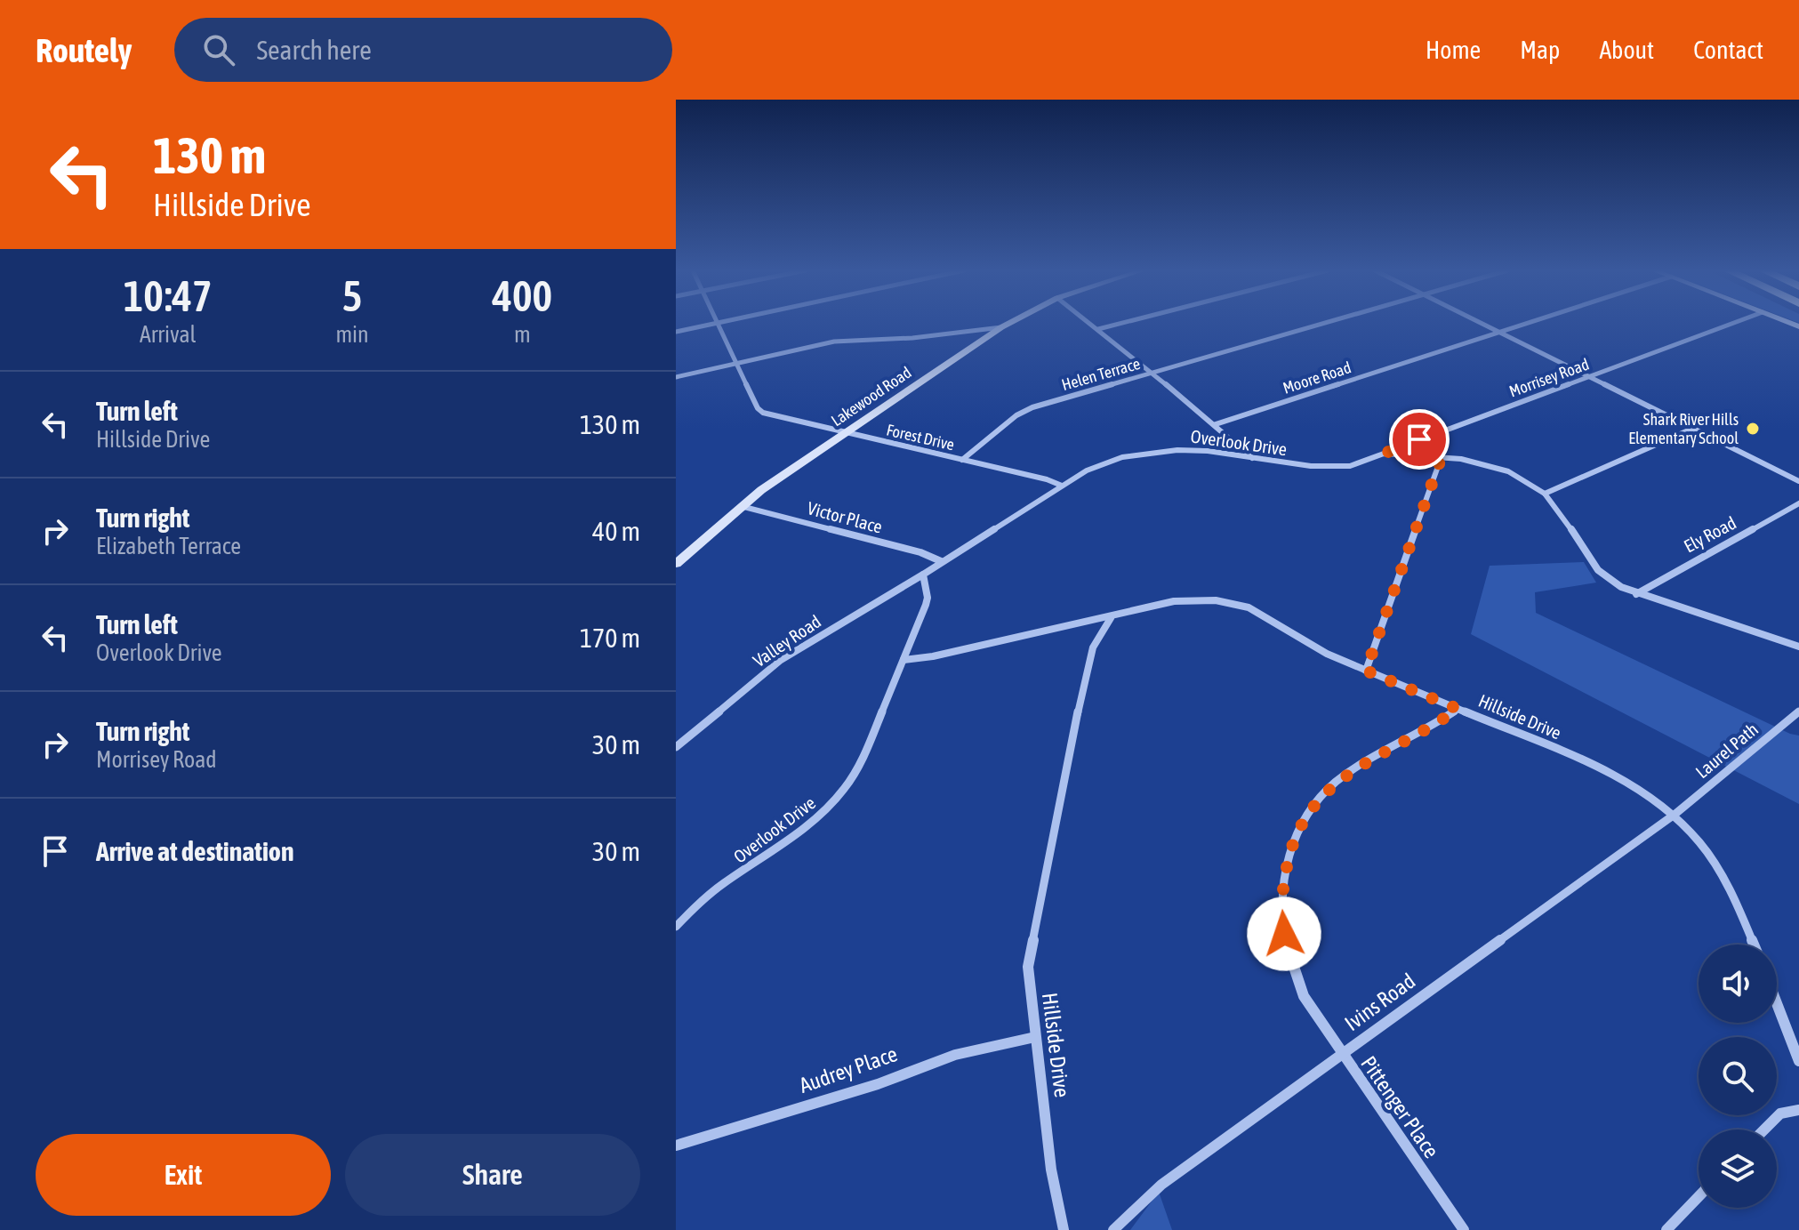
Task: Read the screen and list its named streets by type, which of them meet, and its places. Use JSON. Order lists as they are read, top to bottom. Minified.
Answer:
{"streets":{"street":["Helen Terrace","Moore Road","Morrisey Road","Lakewood Road","Forest Drive","Overlook Drive","Victor Place","Ely Road","Valley Road","Hillside Drive","Laurel Path","Ivins Road","Audrey Place","Pittenger Place"]},"crossings":[["Helen Terrace","Forest Drive"],["Morrisey Road","Overlook Drive"],["Lakewood Road","Forest Drive"],["Lakewood Road","Victor Place"],["Forest Drive","Overlook Drive"],["Overlook Drive","Victor Place"],["Overlook Drive","Ely Road"],["Overlook Drive","Valley Road"],["Overlook Drive","Hillside Drive"],["Hillside Drive","Laurel Path"],["Hillside Drive","Ivins Road"],["Hillside Drive","Audrey Place"],["Hillside Drive","Pittenger Place"],["Laurel Path","Ivins Road"],["Ivins Road","Pittenger Place"]],"places":["Shark River Hills Elementary School"],"page":{"header":"Routely","search":"Search here","nav":["Home","Map","About","Contact"],"turn":["130 m","Hillside Drive"],"eta":["10:47","Arrival","5","min","400","m"],"list":[{"name":"Turn left","note":"Hillside Drive","value":"130 m"},{"name":"Turn right","note":"Elizabeth Terrace","value":"40 m"},{"name":"Turn left","note":"Overlook Drive","value":"170 m"},{"name":"Turn right","note":"Morrisey Road","value":"30 m"},{"name":"Arrive at destination","value":"30 m"}],"buttons":["Exit","Share"]}}
